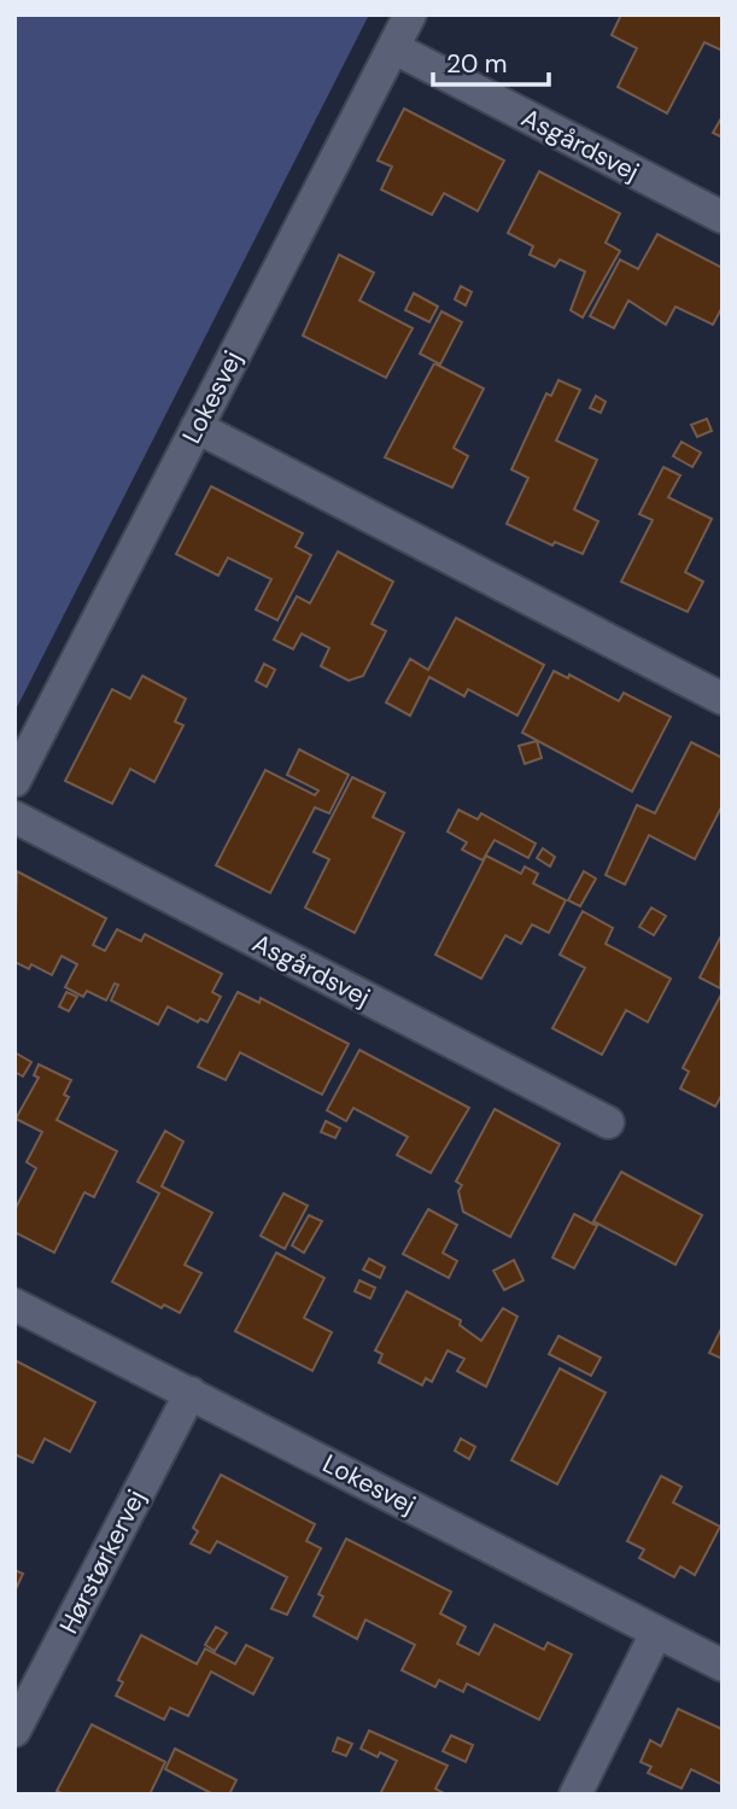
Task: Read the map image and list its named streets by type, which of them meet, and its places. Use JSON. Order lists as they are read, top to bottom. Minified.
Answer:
{"streets":{"street":["Asgårdsvej","Lokesvej","Hørstørkervej"]},"crossings":[["Asgårdsvej","Lokesvej"],["Lokesvej","Hørstørkervej"]],"scale_bar":"20 m"}
